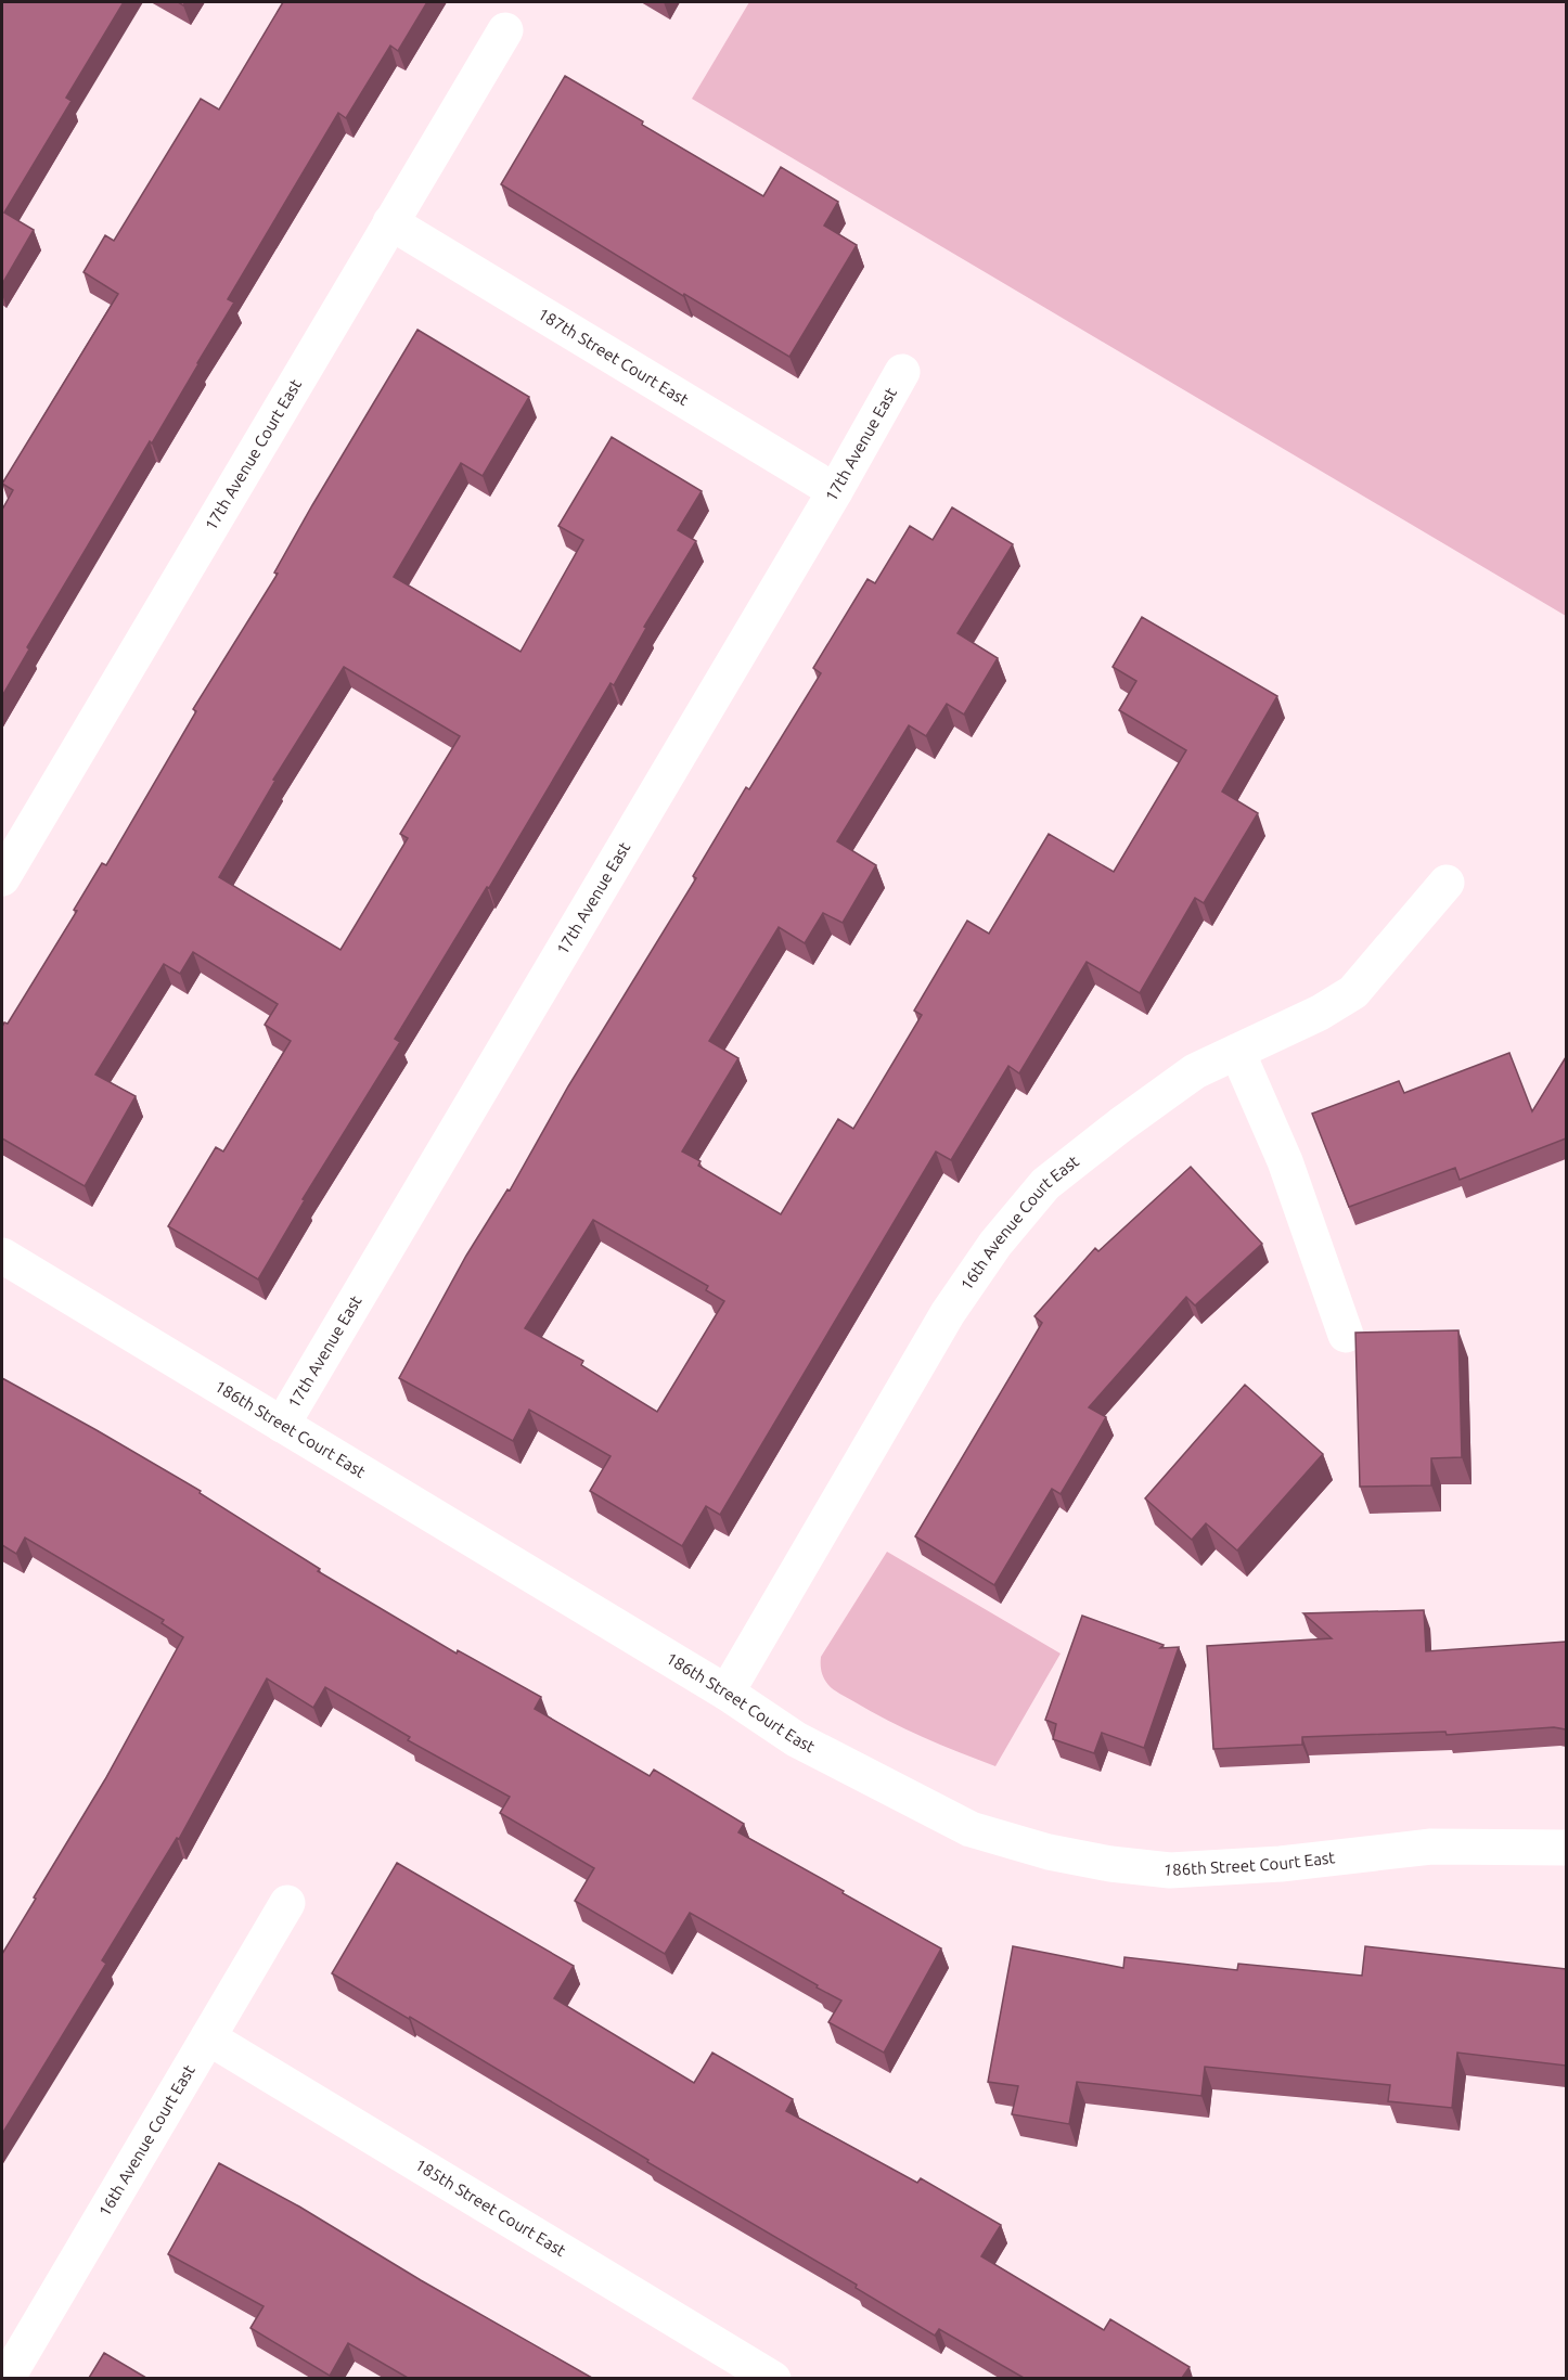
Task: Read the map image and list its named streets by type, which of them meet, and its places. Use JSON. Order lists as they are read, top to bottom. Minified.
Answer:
{"streets":{"street":["187th Street Court East","17th Avenue East","17th Avenue Court East","16th Avenue Court East","186th Street Court East","185th Street Court East"]},"crossings":[["187th Street Court East","17th Avenue East"],["187th Street Court East","17th Avenue Court East"],["17th Avenue East","186th Street Court East"],["16th Avenue Court East","186th Street Court East"],["16th Avenue Court East","185th Street Court East"]]}
